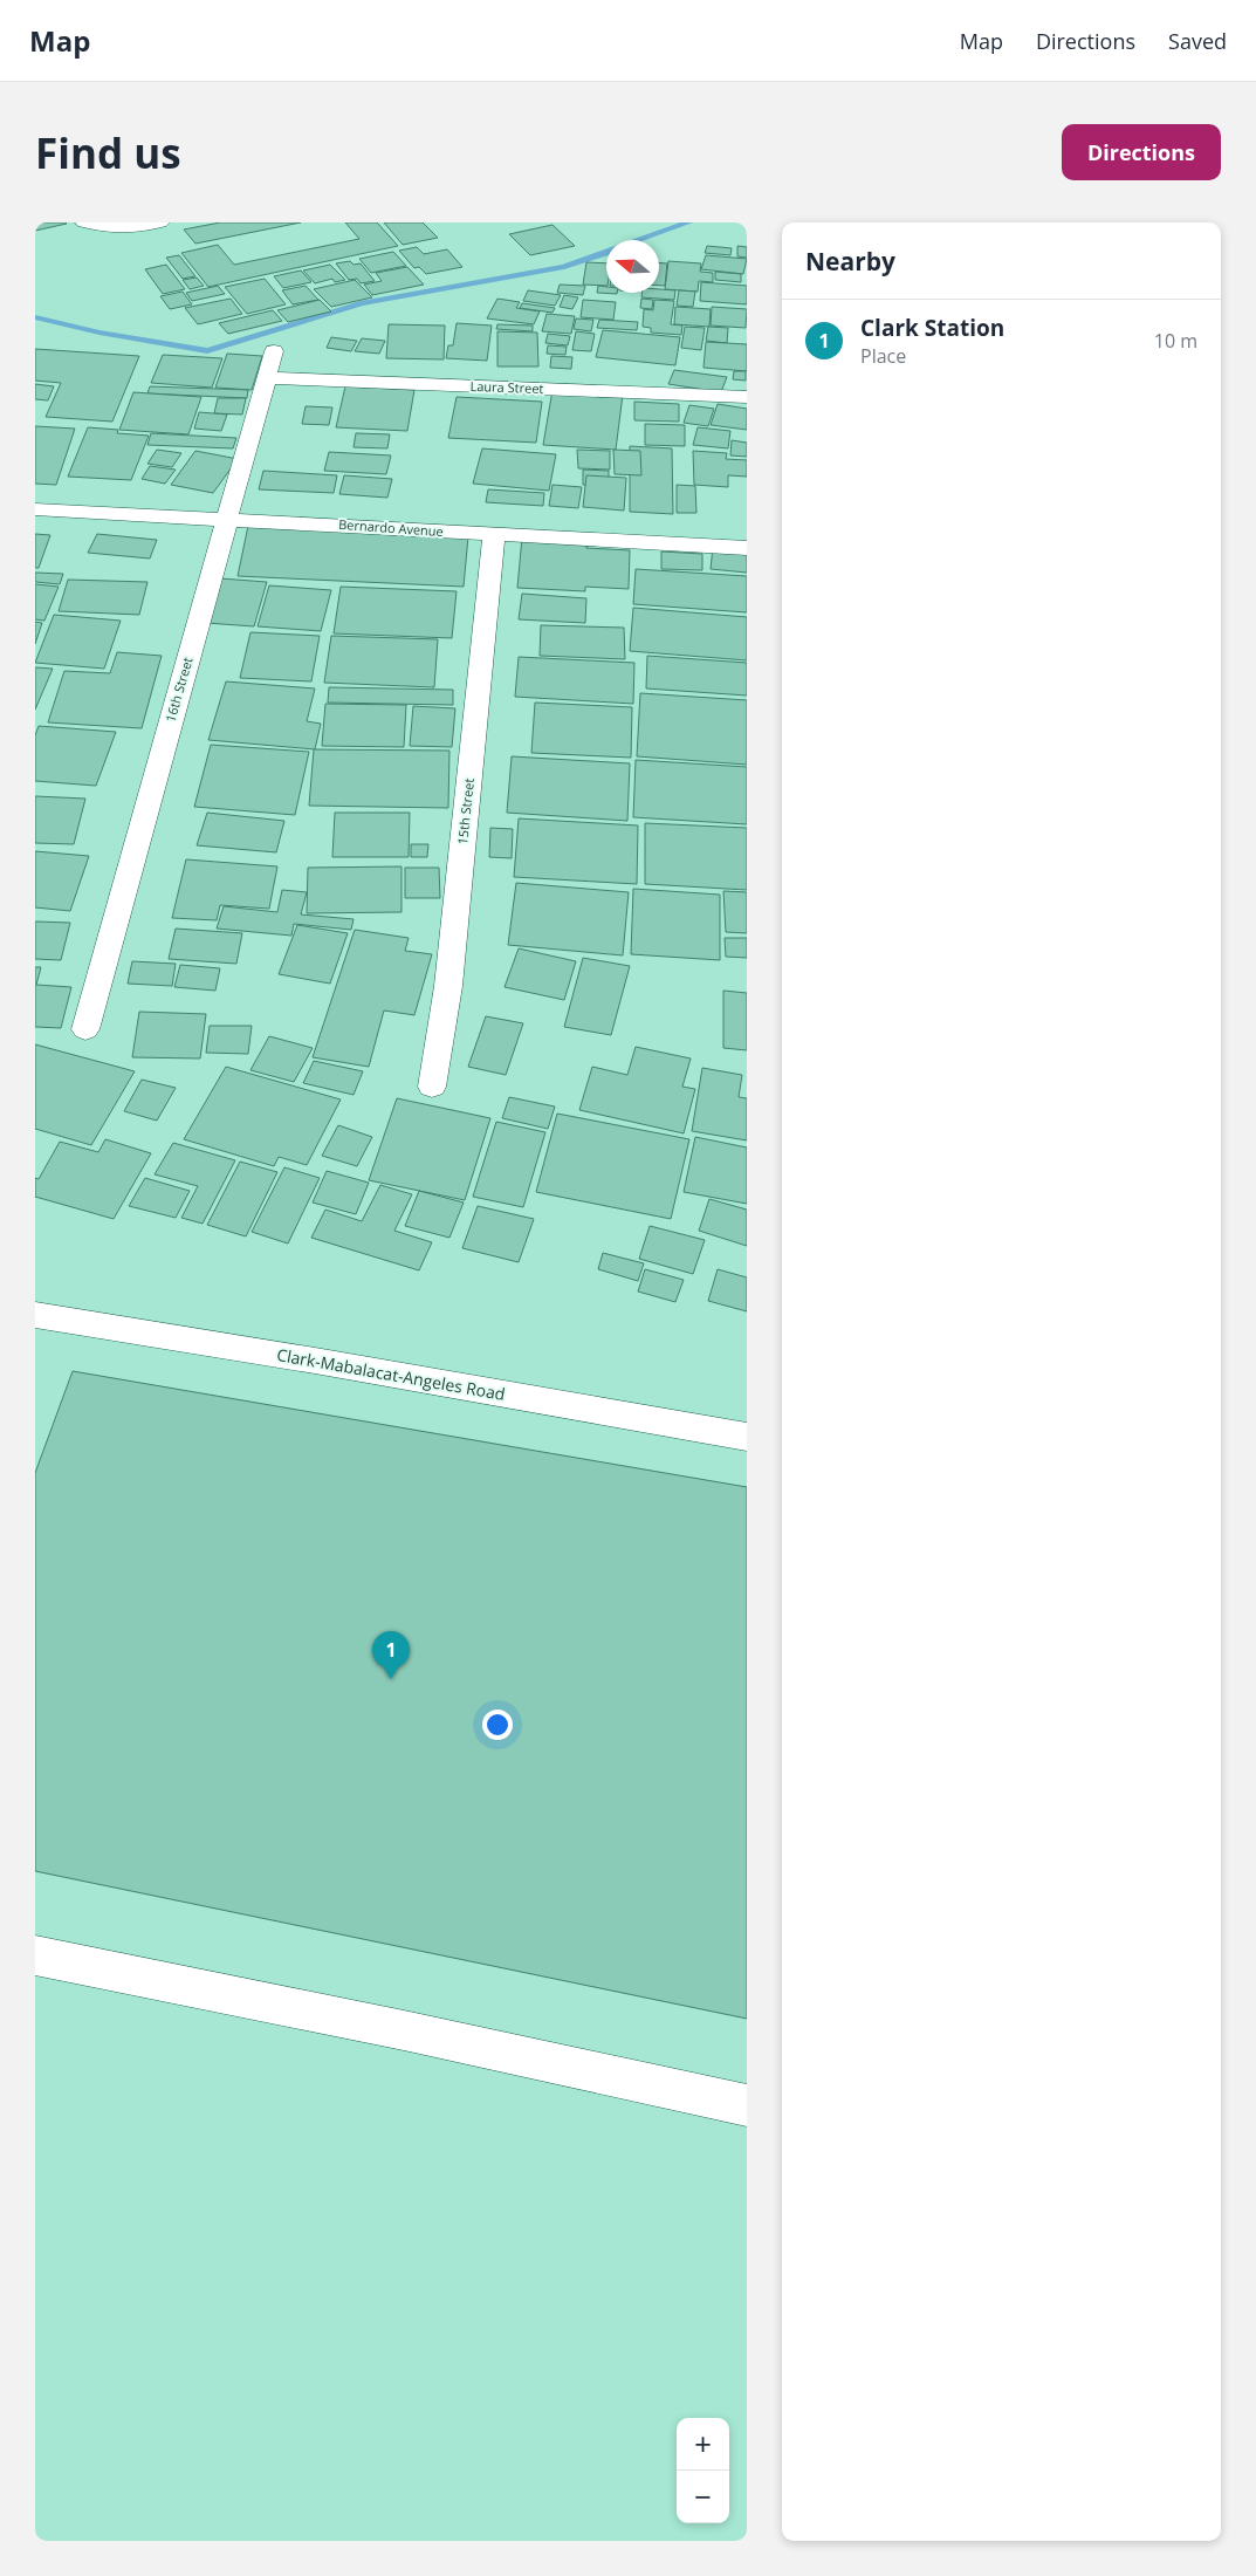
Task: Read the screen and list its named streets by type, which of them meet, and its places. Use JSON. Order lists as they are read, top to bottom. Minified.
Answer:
{"streets":{"street":["Laura Street","Bernardo Avenue","16th Street","15th Street","Clark-Mabalacat-Angeles Road"]},"crossings":[["Laura Street","16th Street"],["Bernardo Avenue","16th Street"],["Bernardo Avenue","15th Street"]],"north":"left","page":{"header":"Map","nav":["Map","Directions","Saved"],"buttons":"Directions","title":"Find us","heading":"Nearby","list":[{"mark":"1","name":"Clark Station","note":"Place","value":"10 m"}],"pins":"1","map_buttons":["+","−"]}}
